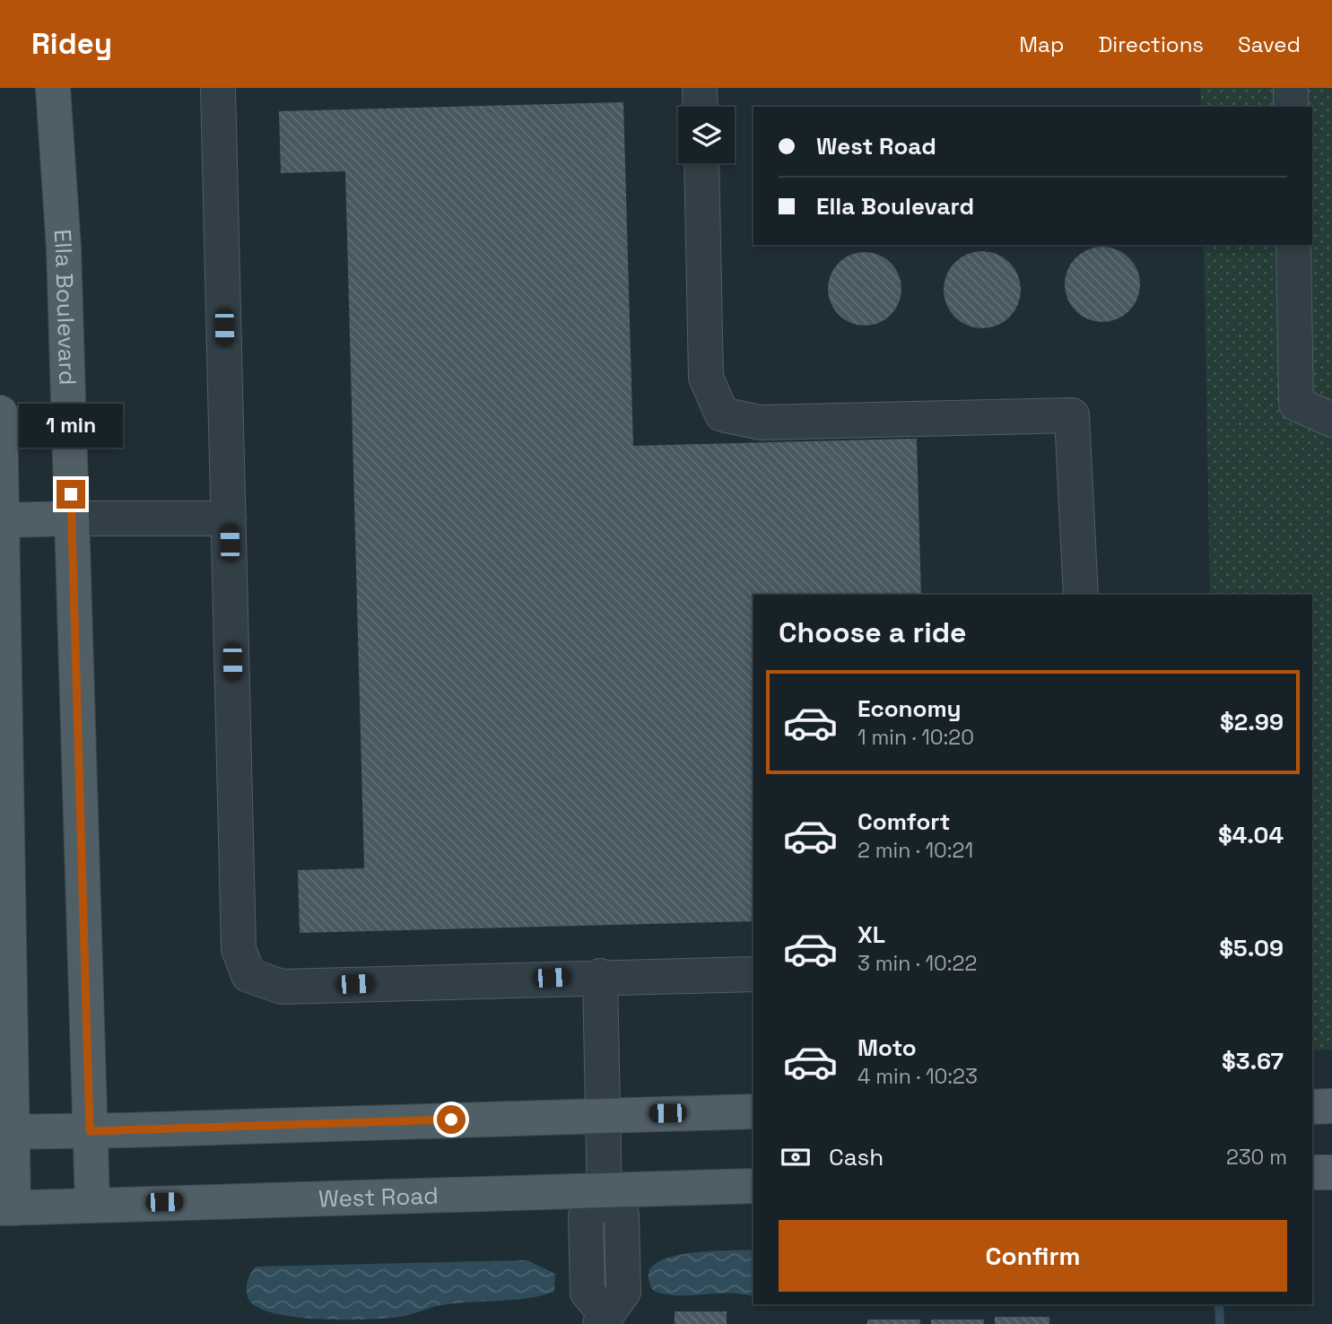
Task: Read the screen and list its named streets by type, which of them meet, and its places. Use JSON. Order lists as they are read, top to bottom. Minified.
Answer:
{"streets":{"main road":["Ella Boulevard","West Road"]},"crossings":[["Ella Boulevard","West Road"]],"page":{"header":"Ridey","nav":["Map","Directions","Saved"],"banner":["West Road","Ella Boulevard"],"bubble":"1 min","heading":"Choose a ride","list":[{"name":"Economy","note":"1 min · 10:20","value":"$2.99"},{"name":"Comfort","note":"2 min · 10:21","value":"$4.04"},{"name":"XL","note":"3 min · 10:22","value":"$5.09"},{"name":"Moto","note":"4 min · 10:23","value":"$3.67"}],"pay":["Cash","230 m"],"buttons":"Confirm"}}
